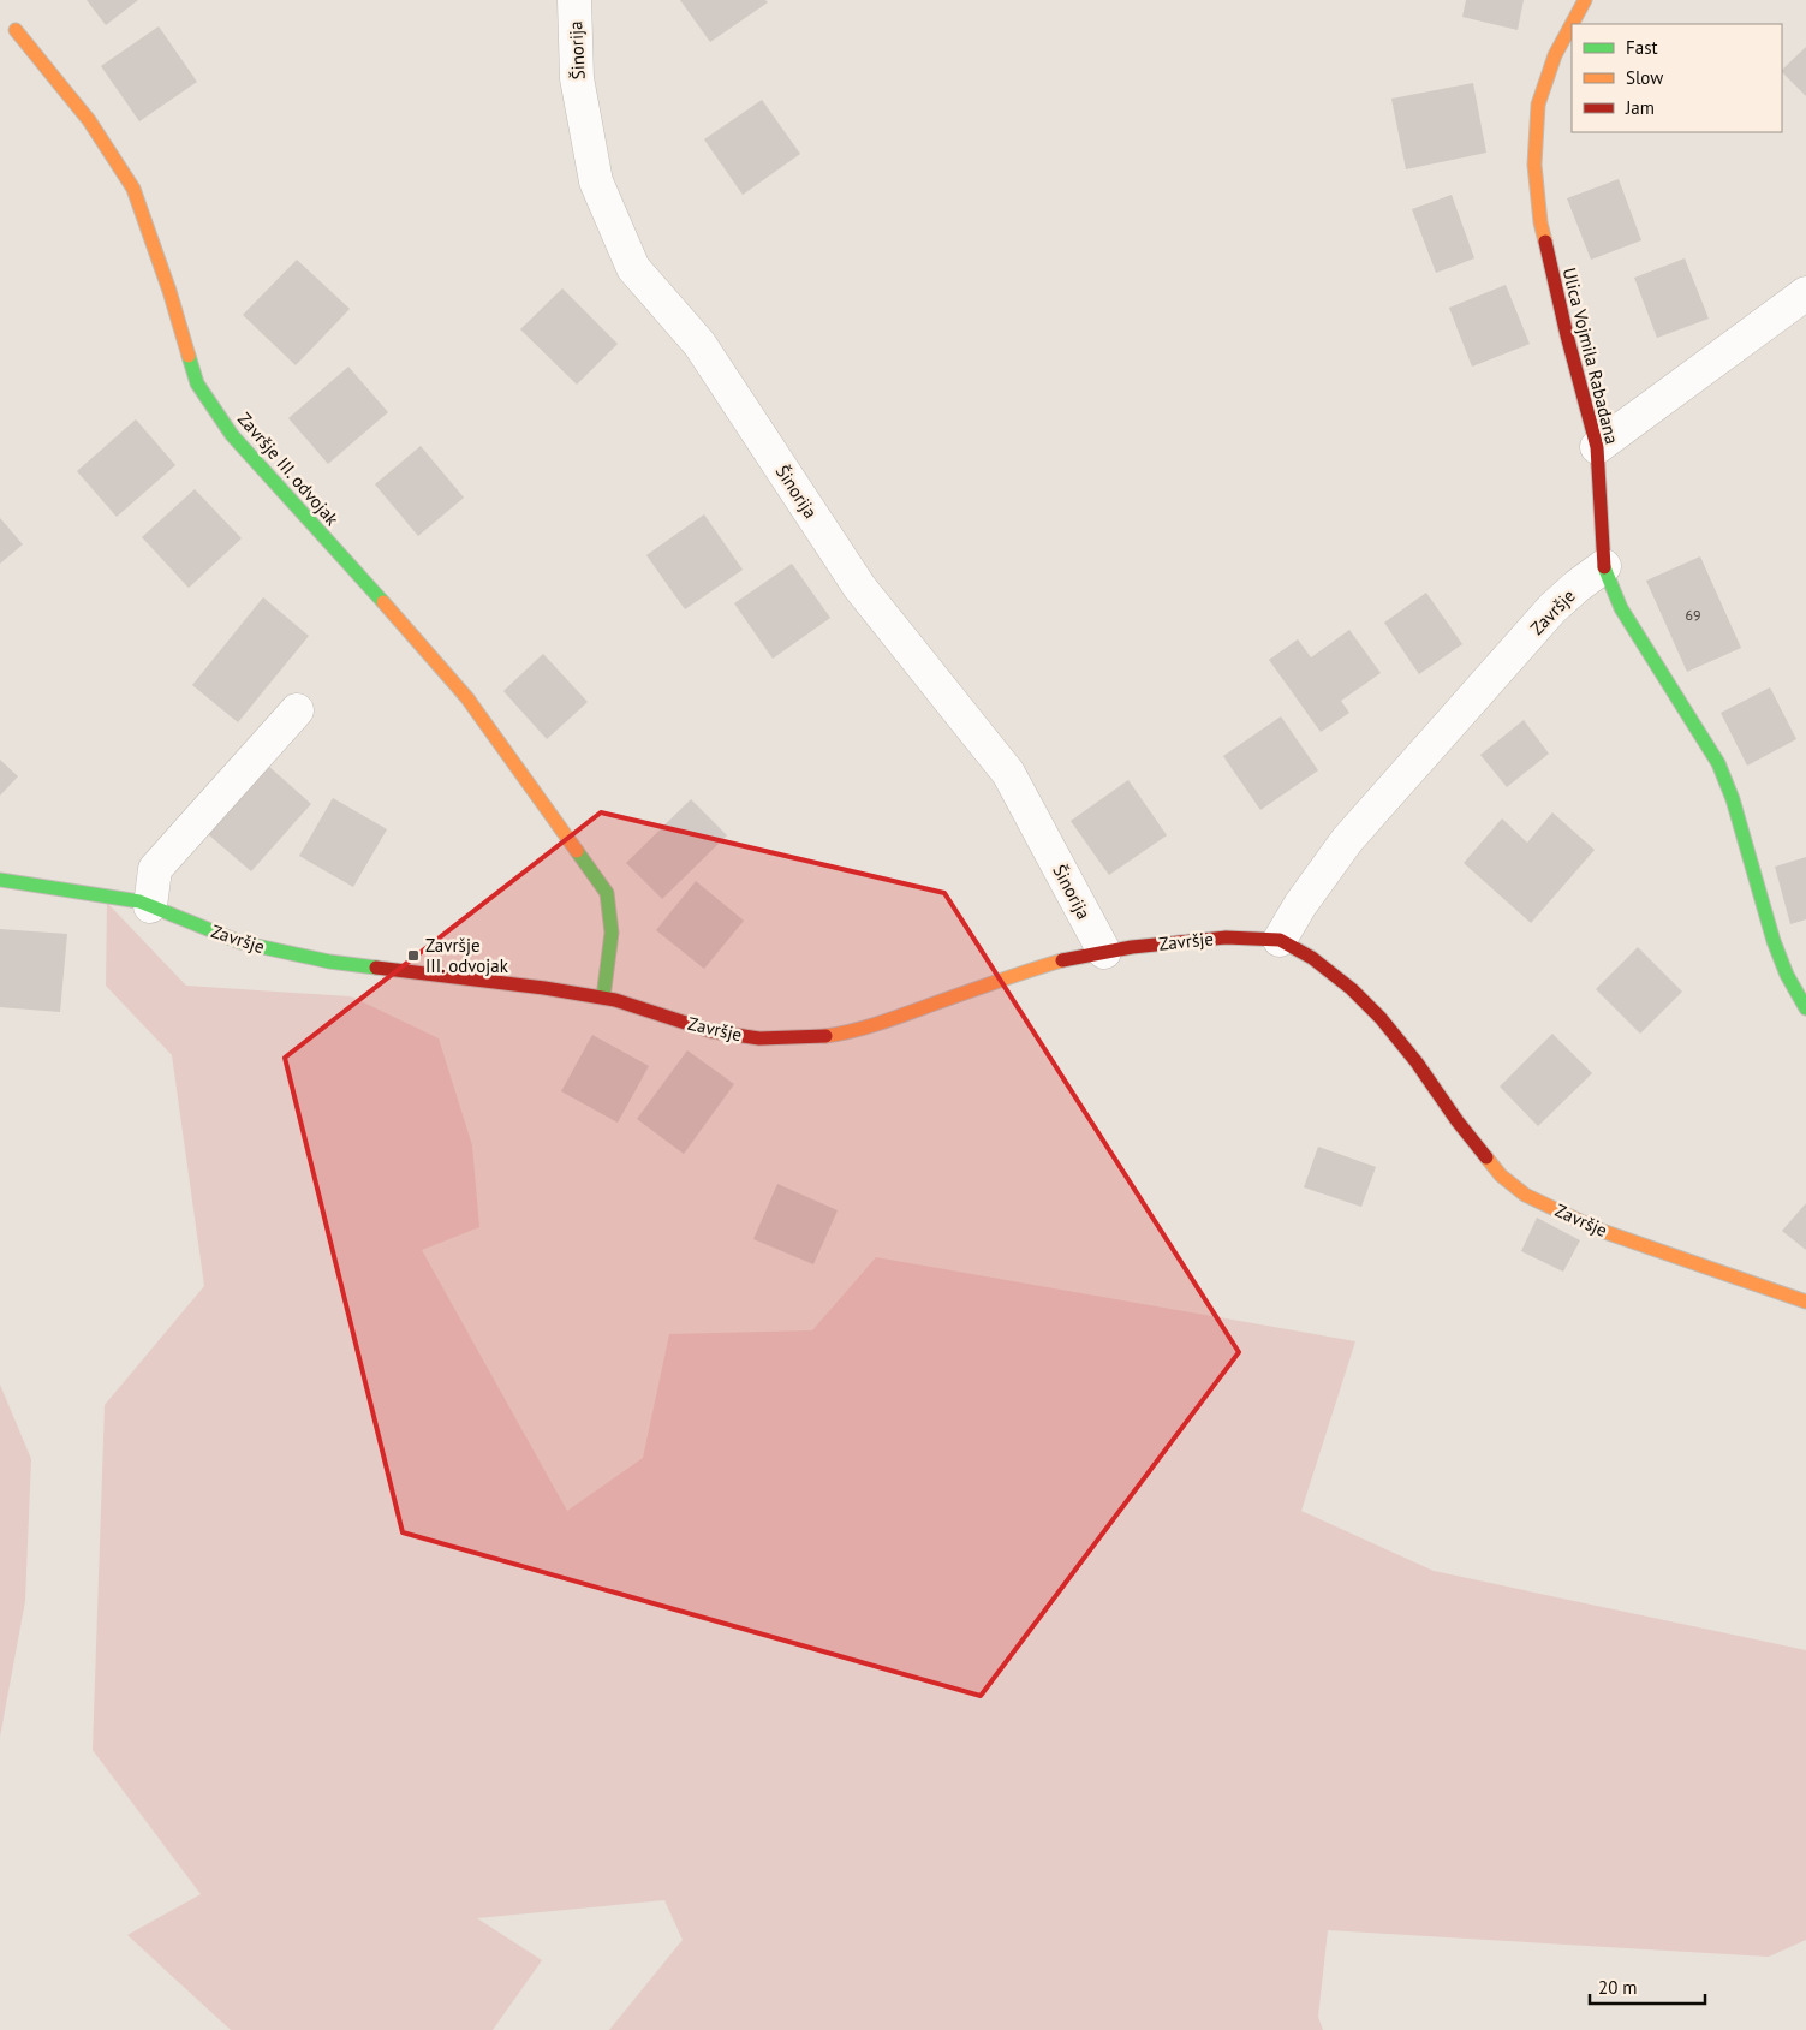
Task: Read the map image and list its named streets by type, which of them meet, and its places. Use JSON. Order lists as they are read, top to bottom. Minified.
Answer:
{"streets":{"street":["Šinorija","Ulica Vojmila Rabadana","Završje III. odvojak","Završje"]},"crossings":[["Šinorija","Završje"],["Ulica Vojmila Rabadana","Završje"],["Završje III. odvojak","Završje"]],"places":{"transit":["Završje III. odvojak"]},"house_numbers":["69"],"legend":["Fast","Slow","Jam"],"scale_bar":"20 m"}
